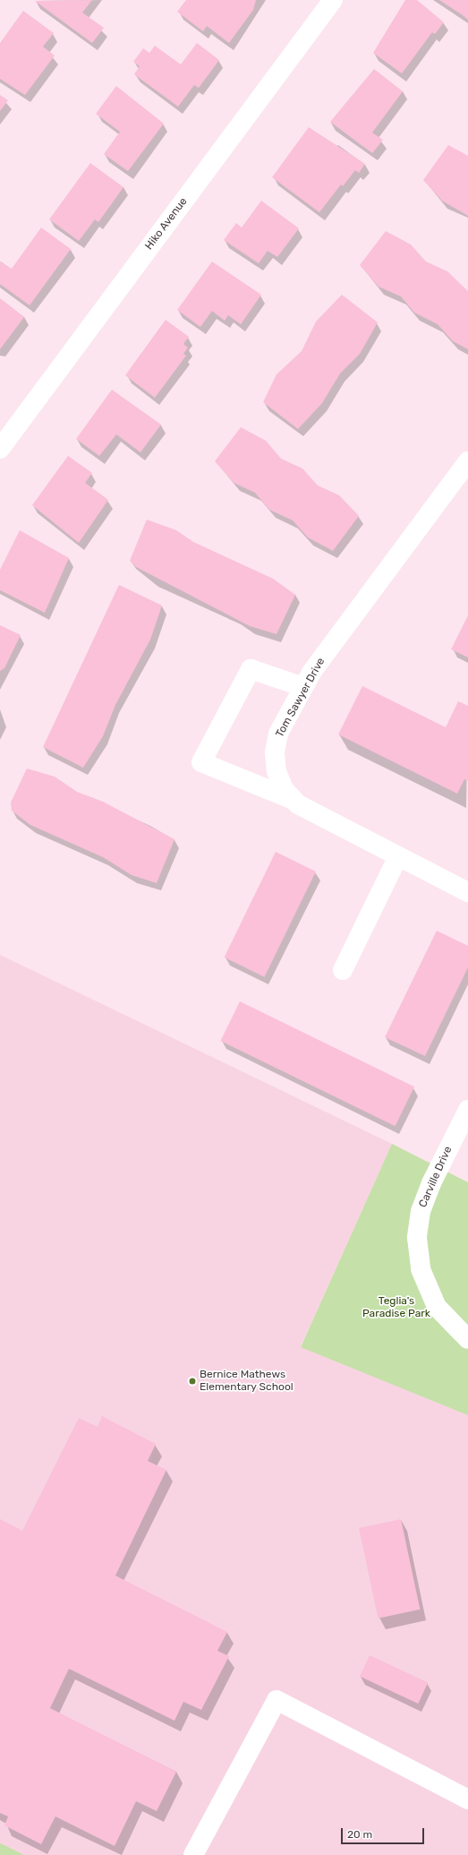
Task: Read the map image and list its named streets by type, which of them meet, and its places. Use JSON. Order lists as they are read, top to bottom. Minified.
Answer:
{"streets":{"street":["Hiko Avenue","Tom Sawyer Drive","Carville Drive"]},"parks":["Teglia's Paradise Park"],"places":["Bernice Mathews Elementary School"],"scale_bar":"20 m"}
